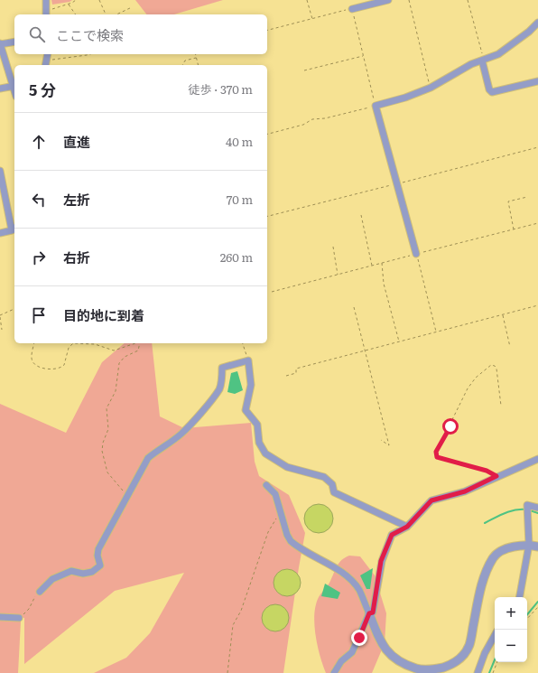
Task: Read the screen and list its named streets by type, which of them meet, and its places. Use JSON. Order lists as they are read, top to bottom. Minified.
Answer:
{"page":{"search":"ここで検索","heading":["5 分","徒歩 · 370 m"],"list":[["直進","40 m"],["左折","70 m"],["右折","260 m"],"目的地に到着"],"map_buttons":["+","−"]}}
